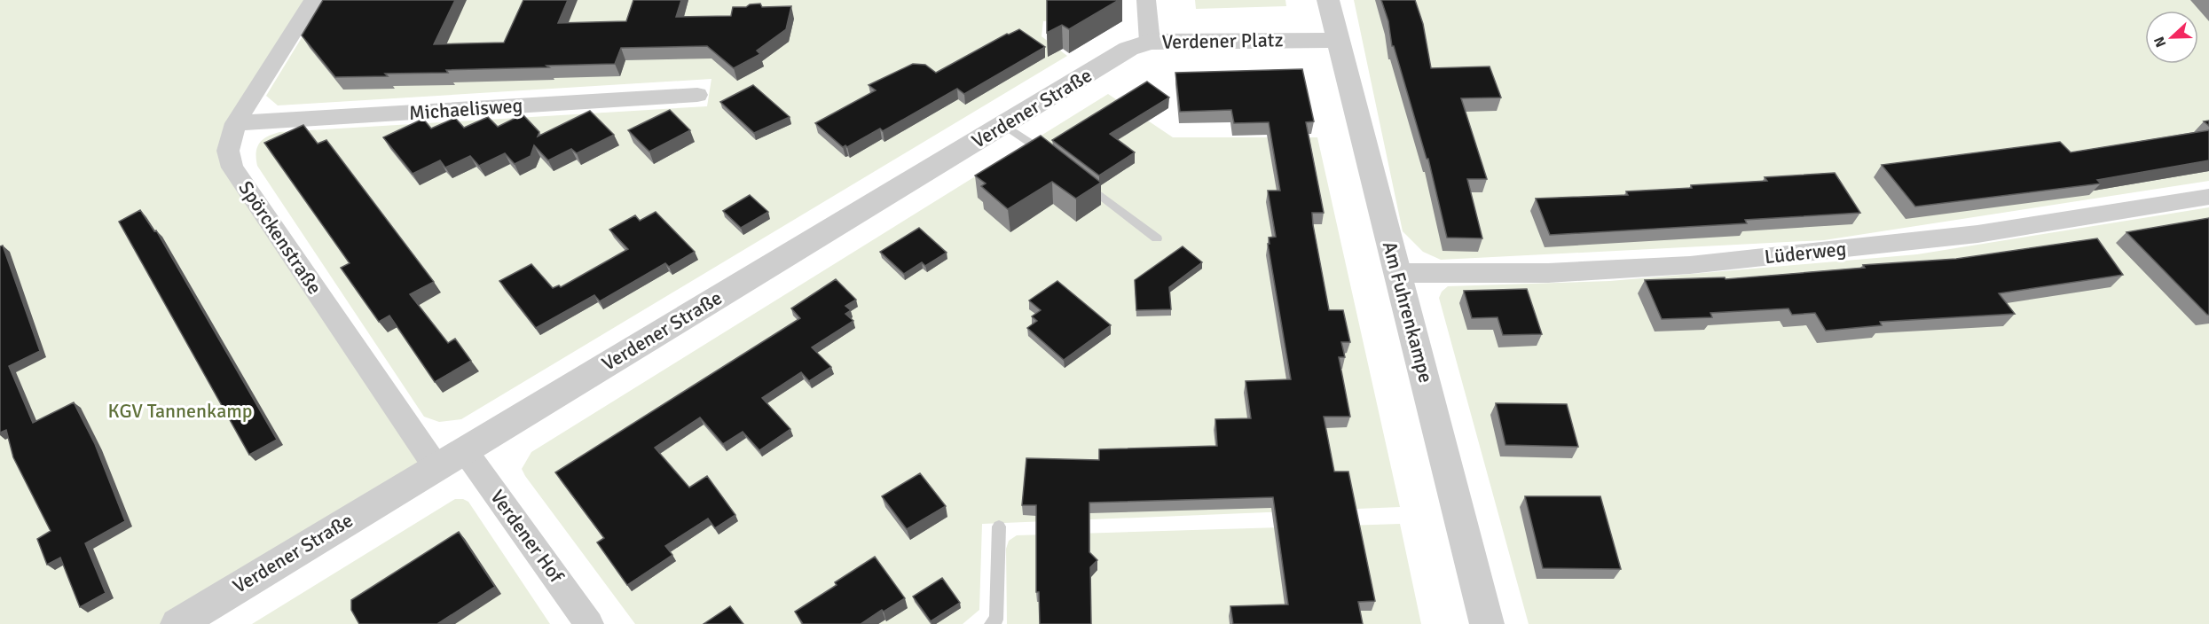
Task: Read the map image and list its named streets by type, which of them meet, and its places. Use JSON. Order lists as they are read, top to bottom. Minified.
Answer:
{"streets":{"street":["Verdener Platz","Verdener Straße","Michaelisweg","Spörckenstraße","Lüderweg","Am Fuhrenkampe","Verdener Hof"]},"crossings":[["Verdener Platz","Verdener Straße"],["Verdener Platz","Am Fuhrenkampe"],["Verdener Straße","Spörckenstraße"],["Verdener Straße","Verdener Hof"],["Michaelisweg","Spörckenstraße"],["Lüderweg","Am Fuhrenkampe"]],"parks":["KGV Tannenkamp"],"north":"left"}
